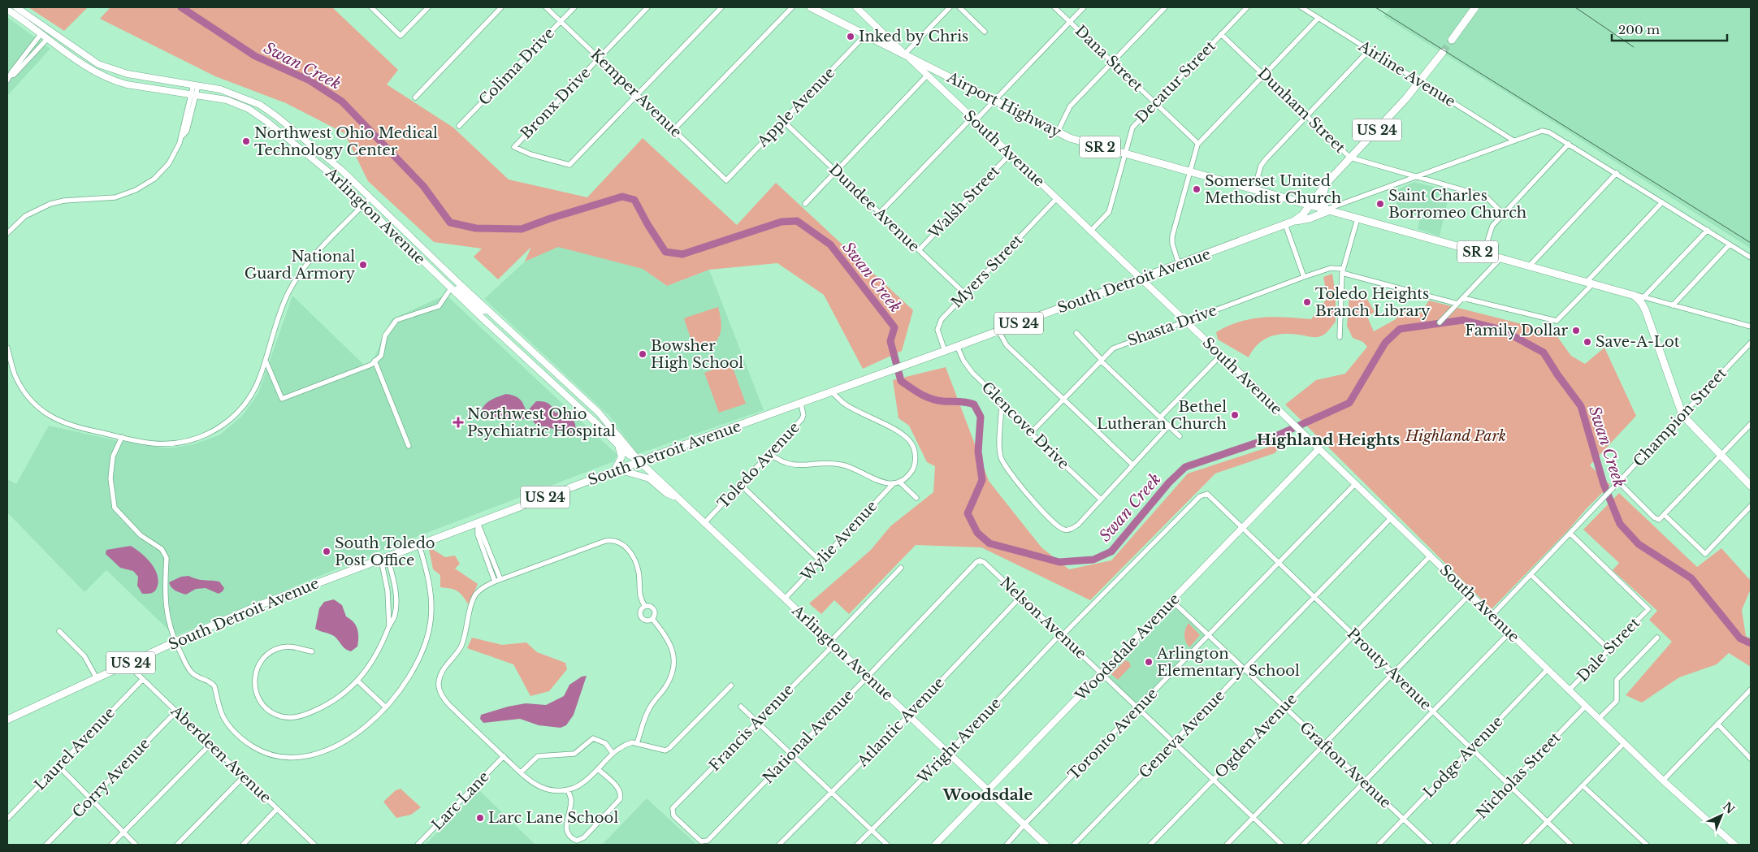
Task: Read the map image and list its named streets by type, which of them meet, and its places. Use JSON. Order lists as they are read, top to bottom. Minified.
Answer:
{"streets":{"main road":["Airport Highway","US 24","SR 2","South Detroit Avenue"],"street":["Dana Street","Colima Drive","Airline Avenue","Decatur Street","Kemper Avenue","Bronx Drive","Apple Avenue","Dunham Street","South Avenue","Walsh Street","Dundee Avenue","Arlington Avenue","Myers Street","Shasta Drive","Champion Street","Glencove Drive","Toledo Avenue","Wylie Avenue","Nelson Avenue","Woodsdale Avenue","Dale Street","Prouty Avenue","Atlantic Avenue","Francis Avenue","Toronto Avenue","Geneva Avenue","Ogden Avenue","National Avenue","Wright Avenue","Laurel Avenue","Aberdeen Avenue","Lodge Avenue","Grafton Avenue","Nicholas Street","Corry Avenue","Larc Lane"]},"crossings":[["Dana Street","Decatur Street"],["Colima Drive","Kemper Avenue"],["Airline Avenue","US 24"],["Decatur Street","Airport Highway"],["Decatur Street","Dunham Street"],["Decatur Street","South Avenue"],["Kemper Avenue","Bronx Drive"],["Kemper Avenue","Apple Avenue"],["Airport Highway","Apple Avenue"],["Airport Highway","US 24"],["Airport Highway","SR 2"],["Airport Highway","South Avenue"],["Apple Avenue","Dundee Avenue"],["Dunham Street","US 24"],["US 24","South Detroit Avenue"],["SR 2","Champion Street"],["South Avenue","Walsh Street"],["South Avenue","Myers Street"],["South Avenue","South Detroit Avenue"],["South Avenue","Shasta Drive"],["South Avenue","Champion Street"],["South Avenue","Woodsdale Avenue"],["South Avenue","Dale Street"],["South Avenue","Toronto Avenue"],["South Avenue","Geneva Avenue"],["South Avenue","Ogden Avenue"],["South Avenue","Lodge Avenue"],["South Avenue","Nicholas Street"],["Walsh Street","Dundee Avenue"],["Dundee Avenue","Myers Street"],["Arlington Avenue","South Detroit Avenue"],["Arlington Avenue","Toledo Avenue"],["Arlington Avenue","Wylie Avenue"],["Arlington Avenue","Woodsdale Avenue"],["Arlington Avenue","Atlantic Avenue"],["Arlington Avenue","Francis Avenue"],["Arlington Avenue","Toronto Avenue"],["Arlington Avenue","National Avenue"],["Arlington Avenue","Wright Avenue"],["Myers Street","South Detroit Avenue"],["South Detroit Avenue","Glencove Drive"],["South Detroit Avenue","Toledo Avenue"],["South Detroit Avenue","Wylie Avenue"],["South Detroit Avenue","Aberdeen Avenue"],["Shasta Drive","Glencove Drive"],["Champion Street","Dale Street"],["Nelson Avenue","Woodsdale Avenue"],["Nelson Avenue","Atlantic Avenue"],["Nelson Avenue","Toronto Avenue"],["Nelson Avenue","Geneva Avenue"],["Nelson Avenue","Ogden Avenue"],["Nelson Avenue","National Avenue"],["Nelson Avenue","Wright Avenue"],["Woodsdale Avenue","Prouty Avenue"],["Woodsdale Avenue","Grafton Avenue"],["Prouty Avenue","Toronto Avenue"],["Prouty Avenue","Geneva Avenue"],["Prouty Avenue","Ogden Avenue"],["Prouty Avenue","Wright Avenue"],["Prouty Avenue","Lodge Avenue"],["Prouty Avenue","Nicholas Street"],["Francis Avenue","National Avenue"],["Toronto Avenue","Grafton Avenue"],["Geneva Avenue","Grafton Avenue"],["Ogden Avenue","Grafton Avenue"],["Laurel Avenue","Aberdeen Avenue"],["Aberdeen Avenue","Corry Avenue"],["Lodge Avenue","Grafton Avenue"]],"districts":["Highland Heights","Woodsdale"],"water":["Swan Creek"],"parks":["Highland Park"],"places":{"other":["Inked by Chris","Northwest Ohio Medical Technology Center","Somerset United Methodist Church","Saint Charles Borromeo Church","National Guard Armory","Toledo Heights Branch Library","Family Dollar","Save-A-Lot","Bowsher High School","Bethel Lutheran Church","South Toledo Post Office","Arlington Elementary School","Larc Lane School"],"health":["Northwest Ohio Psychiatric Hospital"]},"scale_bar":"200 m","north":"top right"}
